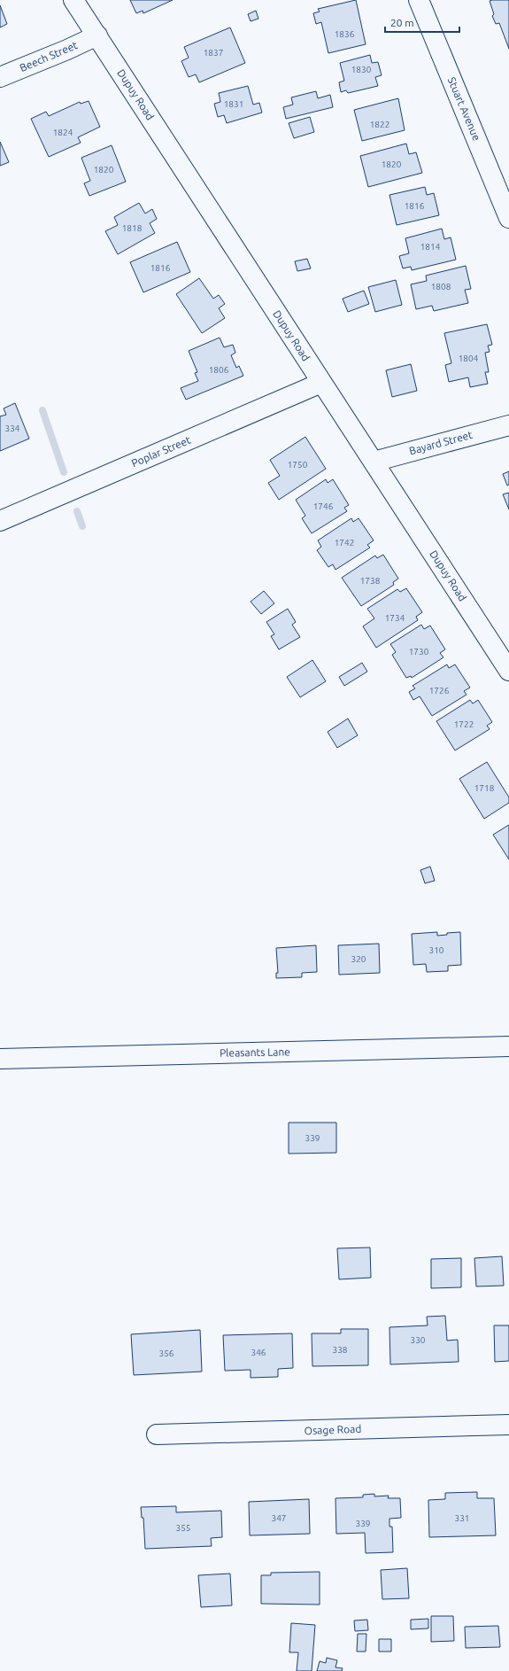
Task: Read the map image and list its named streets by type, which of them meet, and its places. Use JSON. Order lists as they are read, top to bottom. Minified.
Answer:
{"streets":{"street":["Beech Street","Dupuy Road","Stuart Avenue","Bayard Street","Poplar Street","Pleasants Lane","Osage Road"]},"crossings":[["Beech Street","Dupuy Road"],["Dupuy Road","Bayard Street"],["Dupuy Road","Poplar Street"]],"house_numbers":["1836","1837","1830","1831","1822","1824","1820","1820","1816","1818","1814","1816","1808","1804","1806","334","1750","1746","1742","1738","1734","1730","1726","1722","1718","310","320","339","330","338","346","356","347","331","339","355"],"scale_bar":"20 m"}
